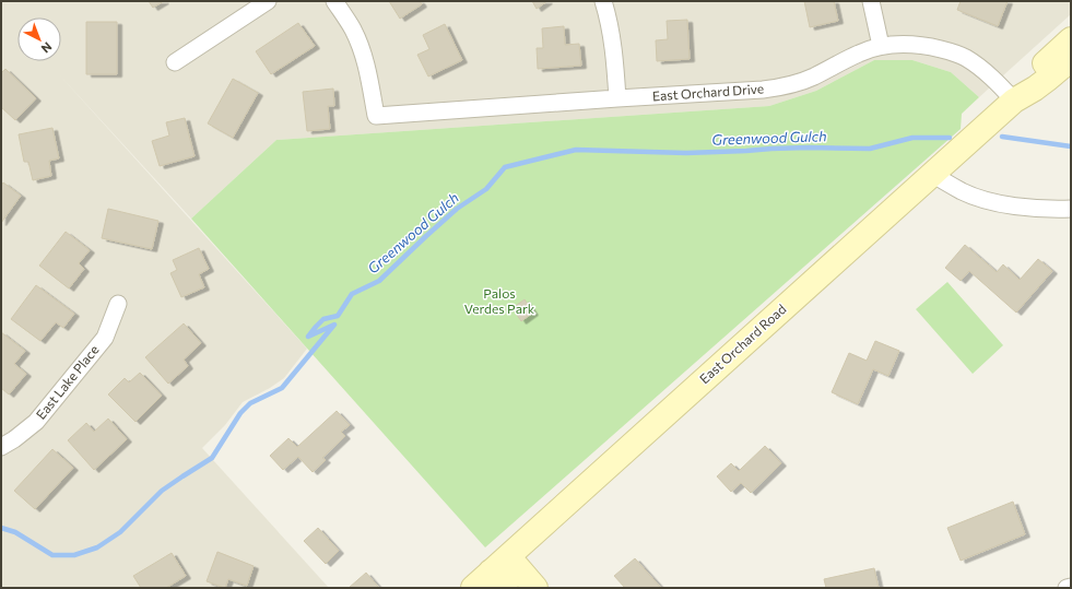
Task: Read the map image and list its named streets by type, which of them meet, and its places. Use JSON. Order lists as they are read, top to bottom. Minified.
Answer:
{"streets":{"main road":["East Orchard Road"],"street":["East Orchard Drive","East Lake Place"]},"crossings":[["East Orchard Drive","East Orchard Road"]],"water":["Greenwood Gulch"],"parks":["Palos Verdes Park"],"north":"bottom right"}
